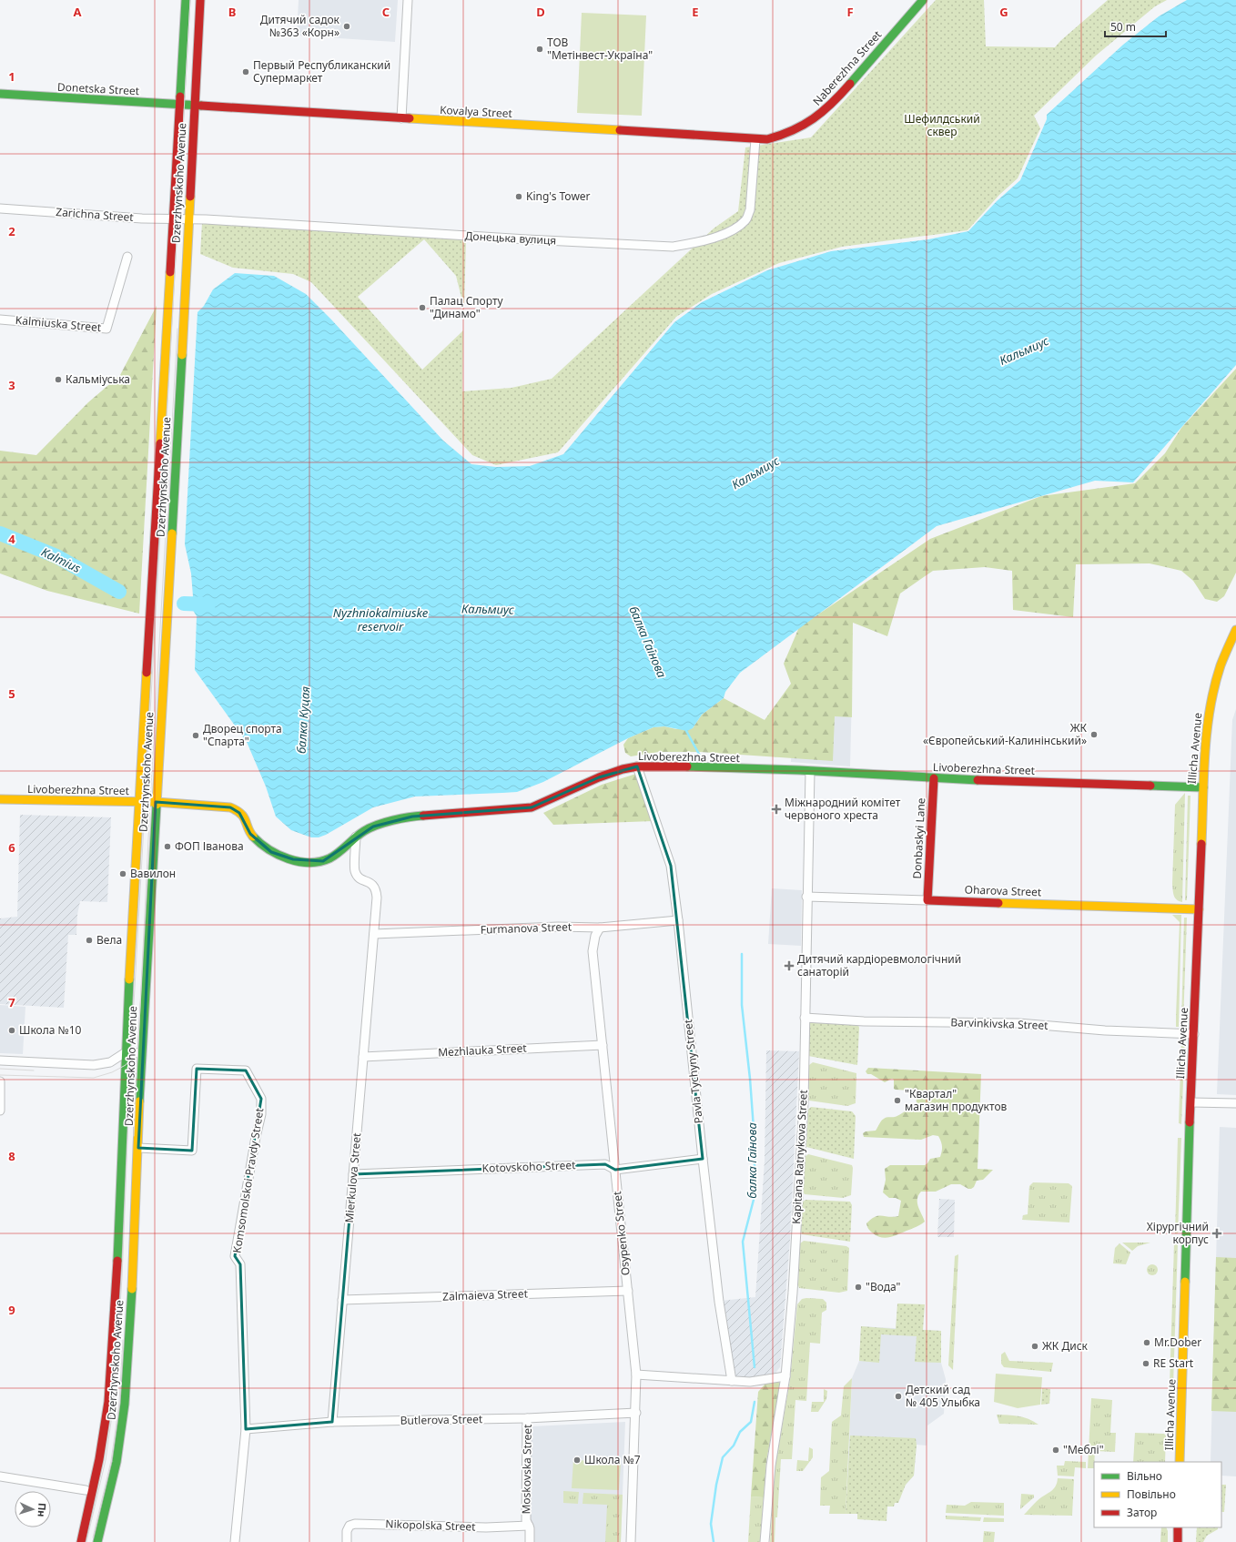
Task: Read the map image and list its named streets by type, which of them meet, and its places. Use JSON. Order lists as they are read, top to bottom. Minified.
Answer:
{"streets":{"street":["Naberezhna Street","Donetska Street","Kovalya Street","Dzerzhynskoho Avenue","Zarichna Street","Донецька вулиця","Kalmiuska Street","Illicha Avenue","Livoberezhna Street","Donbaskyi Lane","Oharova Street","Furmanova Street","Barvinkivska Street","Mezhlauka Street","Pavla Tychyny Street","Kapitana Ratnykova Street","Kotovskoho Street","Mierkulova Street","Komsomolskoi Pravdy Street","Osypenko Street","Zalmaieva Street","Butlerova Street","Moskovska Street","Nikopolska Street"]},"crossings":[["Naberezhna Street","Kovalya Street"],["Naberezhna Street","Донецька вулиця"],["Donetska Street","Kovalya Street"],["Donetska Street","Dzerzhynskoho Avenue"],["Kovalya Street","Dzerzhynskoho Avenue"],["Kovalya Street","Донецька вулиця"],["Dzerzhynskoho Avenue","Zarichna Street"],["Dzerzhynskoho Avenue","Донецька вулиця"],["Dzerzhynskoho Avenue","Livoberezhna Street"],["Dzerzhynskoho Avenue","Komsomolskoi Pravdy Street"],["Zarichna Street","Донецька вулиця"],["Illicha Avenue","Livoberezhna Street"],["Illicha Avenue","Oharova Street"],["Illicha Avenue","Barvinkivska Street"],["Livoberezhna Street","Donbaskyi Lane"],["Livoberezhna Street","Pavla Tychyny Street"],["Livoberezhna Street","Kapitana Ratnykova Street"],["Livoberezhna Street","Mierkulova Street"],["Donbaskyi Lane","Oharova Street"],["Oharova Street","Kapitana Ratnykova Street"],["Furmanova Street","Pavla Tychyny Street"],["Furmanova Street","Mierkulova Street"],["Furmanova Street","Osypenko Street"],["Barvinkivska Street","Kapitana Ratnykova Street"],["Mezhlauka Street","Mierkulova Street"],["Mezhlauka Street","Osypenko Street"],["Pavla Tychyny Street","Kotovskoho Street"],["Kotovskoho Street","Mierkulova Street"],["Kotovskoho Street","Osypenko Street"],["Mierkulova Street","Zalmaieva Street"],["Mierkulova Street","Butlerova Street"],["Komsomolskoi Pravdy Street","Butlerova Street"],["Osypenko Street","Zalmaieva Street"],["Osypenko Street","Butlerova Street"],["Butlerova Street","Moskovska Street"],["Moskovska Street","Nikopolska Street"]],"water":["Кальмиус","Kalmius","Nyzhniokalmiuske reservoir","балка Гаїнова","балка Куцая"],"parks":["Шефилдський сквер"],"places":{"other":["Дитячий садок №363 «Корн»","ТОВ \"Метінвест-Україна\"","Первый Республиканский Супермаркет","King's Tower","Палац Спорту \"Динамо\"","Кальміуська","ЖК «Європейський-Калинінський»","Дворец спорта \"Спарта\"","ФОП Іванова","Вавилон","Вела","Школа №10","\"Квартал\" магазин продуктов","\"Вода\"","Mr.Dober","ЖК Диск","RE Start","Детский сад № 405 Улыбка","\"Меблі\"","Школа №7"],"health":["Міжнародний комітет червоного хреста","Дитячий кардіоревмологічний санаторій","Хірургічний корпус"]},"legend":["Вільно","Повільно","Затор"],"scale_bar":"50 m","north":"right","grid":{"columns":["A","B","C","D","E","F","G"],"rows":["1","2","3","4","5","6","7","8","9"]}}
